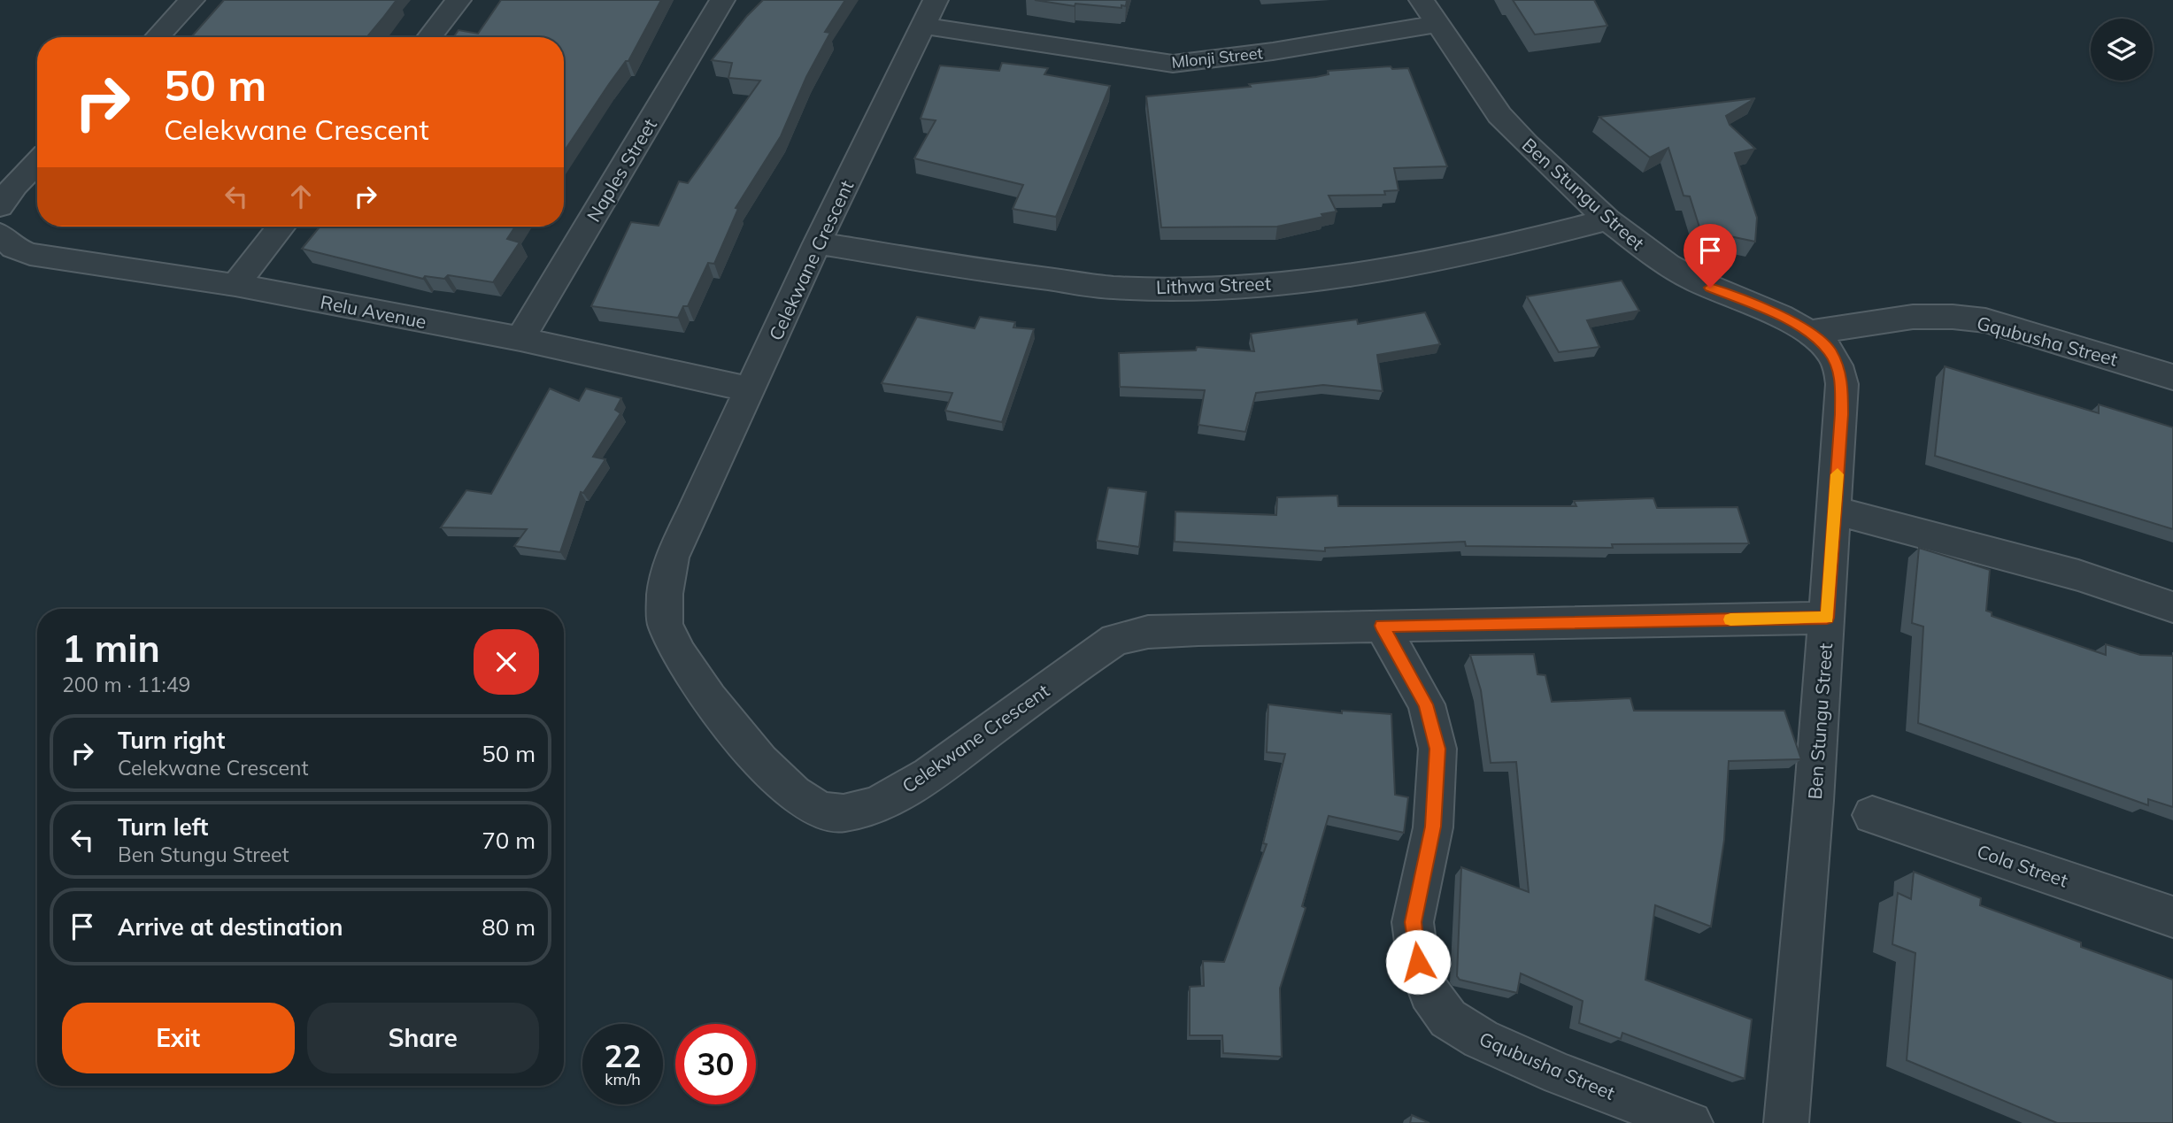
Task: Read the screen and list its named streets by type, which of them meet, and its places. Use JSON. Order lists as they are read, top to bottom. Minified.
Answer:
{"streets":{"street":["Mlonji Street","Naples Street","Ben Stungu Street","Celekwane Crescent","Lithwa Street","Relu Avenue","Gqubusha Street","Cola Street"]},"crossings":[["Mlonji Street","Ben Stungu Street"],["Mlonji Street","Celekwane Crescent"],["Naples Street","Relu Avenue"],["Ben Stungu Street","Celekwane Crescent"],["Ben Stungu Street","Lithwa Street"],["Ben Stungu Street","Gqubusha Street"],["Celekwane Crescent","Lithwa Street"],["Celekwane Crescent","Relu Avenue"],["Celekwane Crescent","Gqubusha Street"]],"page":{"turn":["50 m","Celekwane Crescent"],"heading":["1 min","200 m · 11:49"],"list":[{"name":"Turn right","note":"Celekwane Crescent","value":"50 m"},{"name":"Turn left","note":"Ben Stungu Street","value":"70 m"},{"name":"Arrive at destination","value":"80 m"}],"buttons":["Exit","Share"],"speed":"22 km/h","limit":"30"}}
